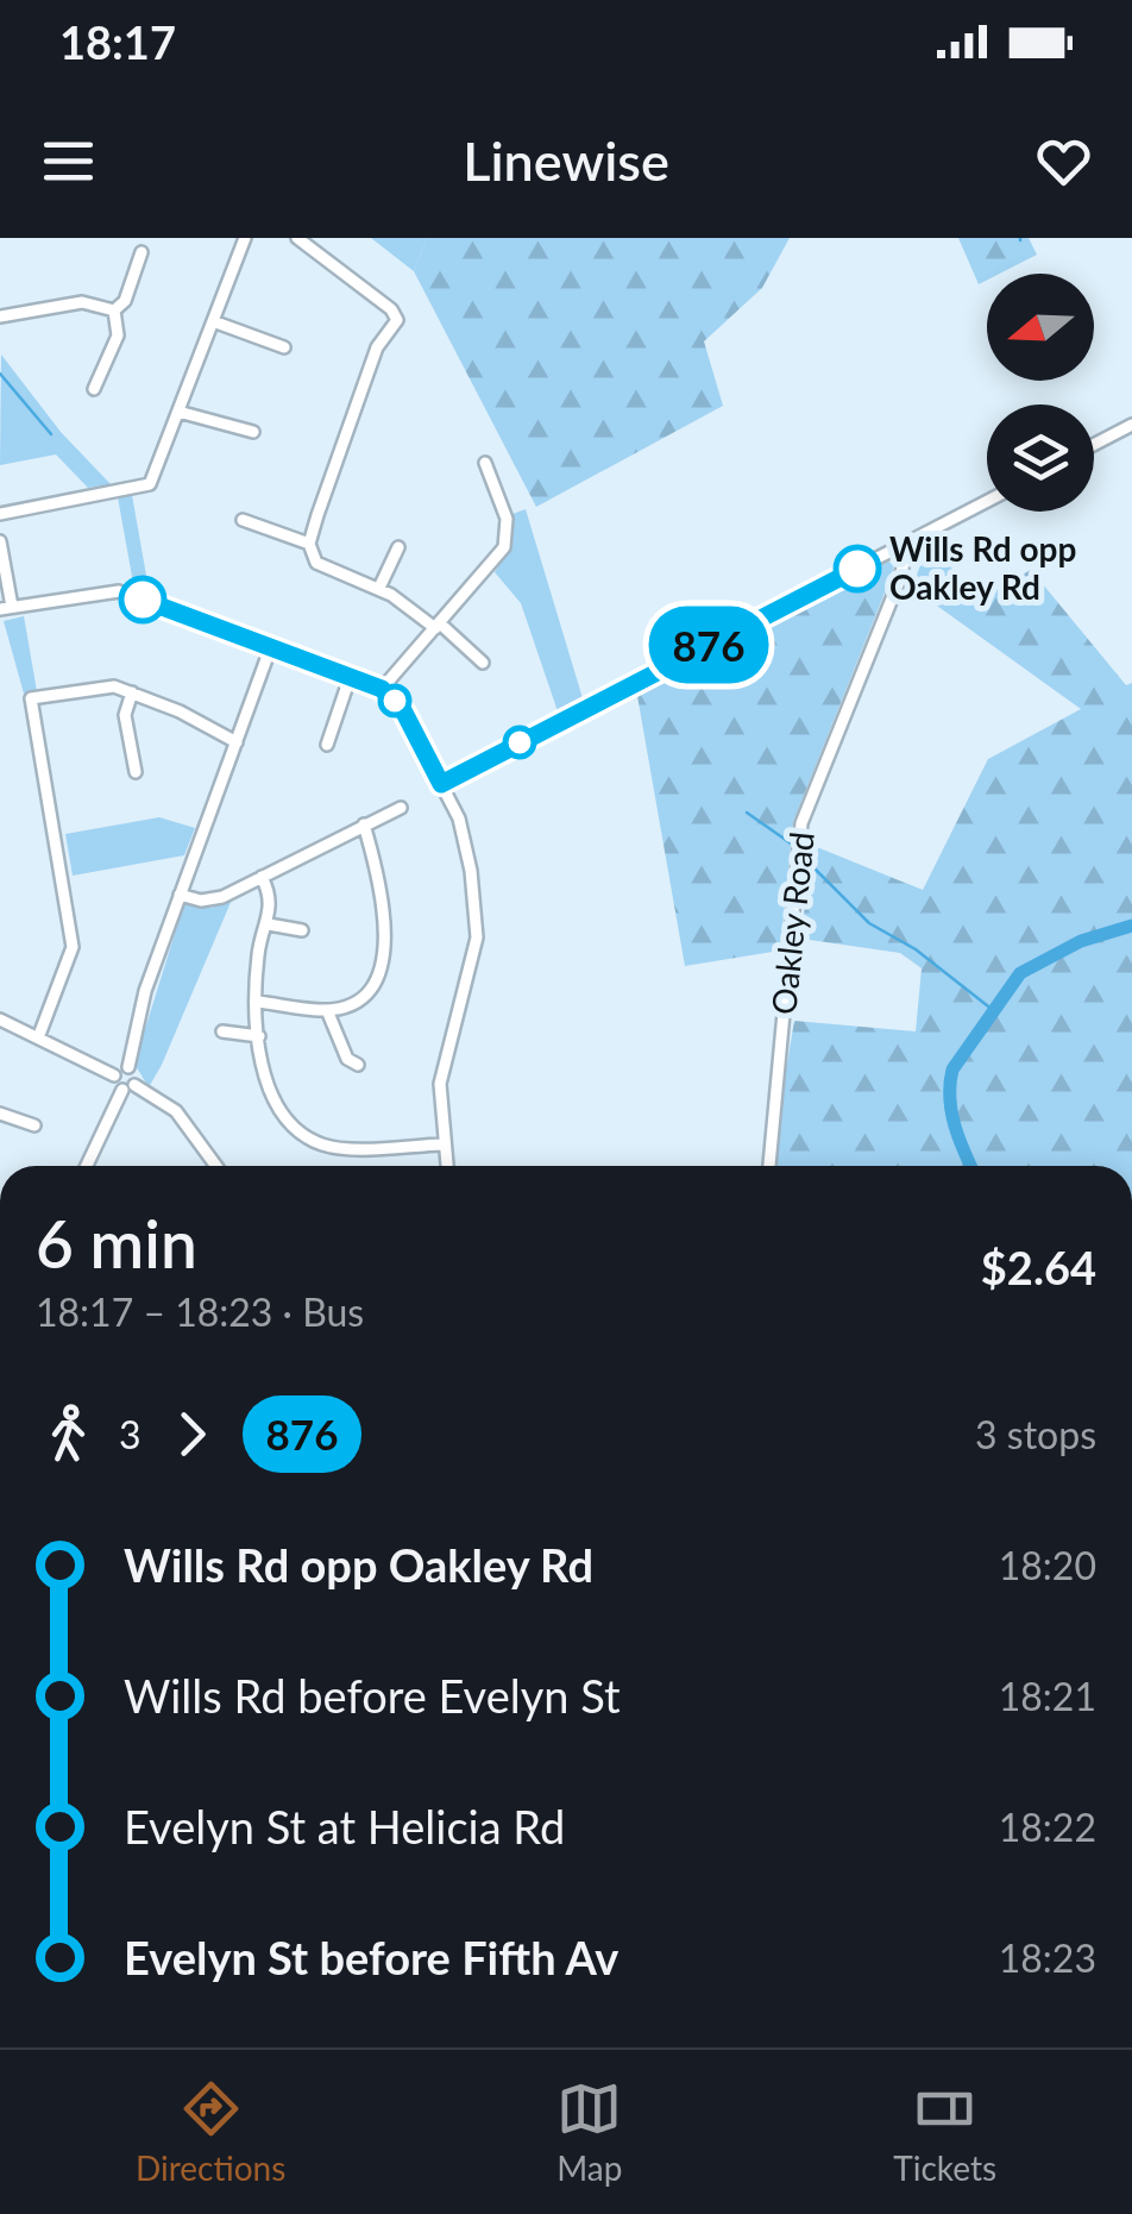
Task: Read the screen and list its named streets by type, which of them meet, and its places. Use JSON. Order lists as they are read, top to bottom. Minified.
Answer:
{"streets":{"street":["Oakley Road"]},"places":["Wills Rd opp Oakley Rd"],"lines":["bus line 876"],"north":"left","page":{"status":"18:17","header":"Linewise","on_map":"876","heading":["6 min","18:17 – 18:23 · Bus","$2.64"],"legs":["3","876","3 stops"],"list":[{"name":"Wills Rd opp Oakley Rd","value":"18:20"},{"name":"Wills Rd before Evelyn St","value":"18:21"},{"name":"Evelyn St at Helicia Rd","value":"18:22"},{"name":"Evelyn St before Fifth Av","value":"18:23"}],"tabs":["Directions","Map","Tickets"]}}
